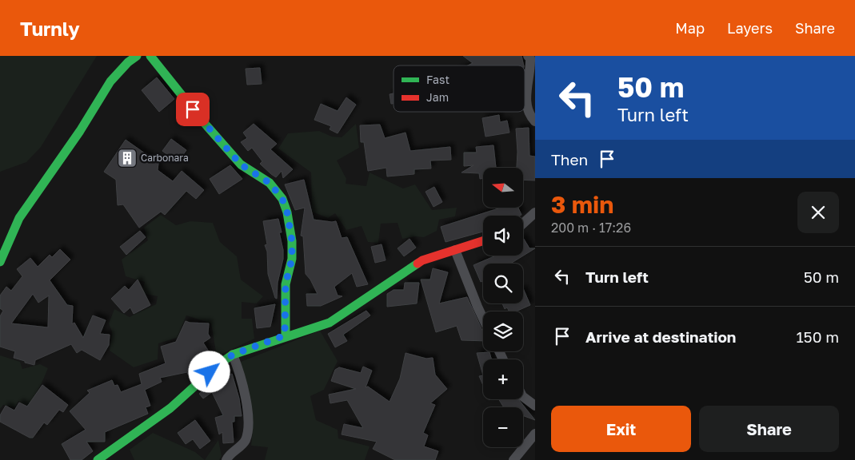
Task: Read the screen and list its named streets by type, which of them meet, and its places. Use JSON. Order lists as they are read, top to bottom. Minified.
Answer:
{"places":{"building":["Carbonara"]},"legend":["Fast","Jam"],"north":"left","page":{"header":"Turnly","nav":["Map","Layers","Share"],"turn":["50 m","Turn left"],"then":"Then","map_buttons":["+","−"],"heading":["3 min","200 m · 17:26"],"list":[{"name":"Turn left","value":"50 m"},{"name":"Arrive at destination","value":"150 m"}],"buttons":["Exit","Share"]}}
